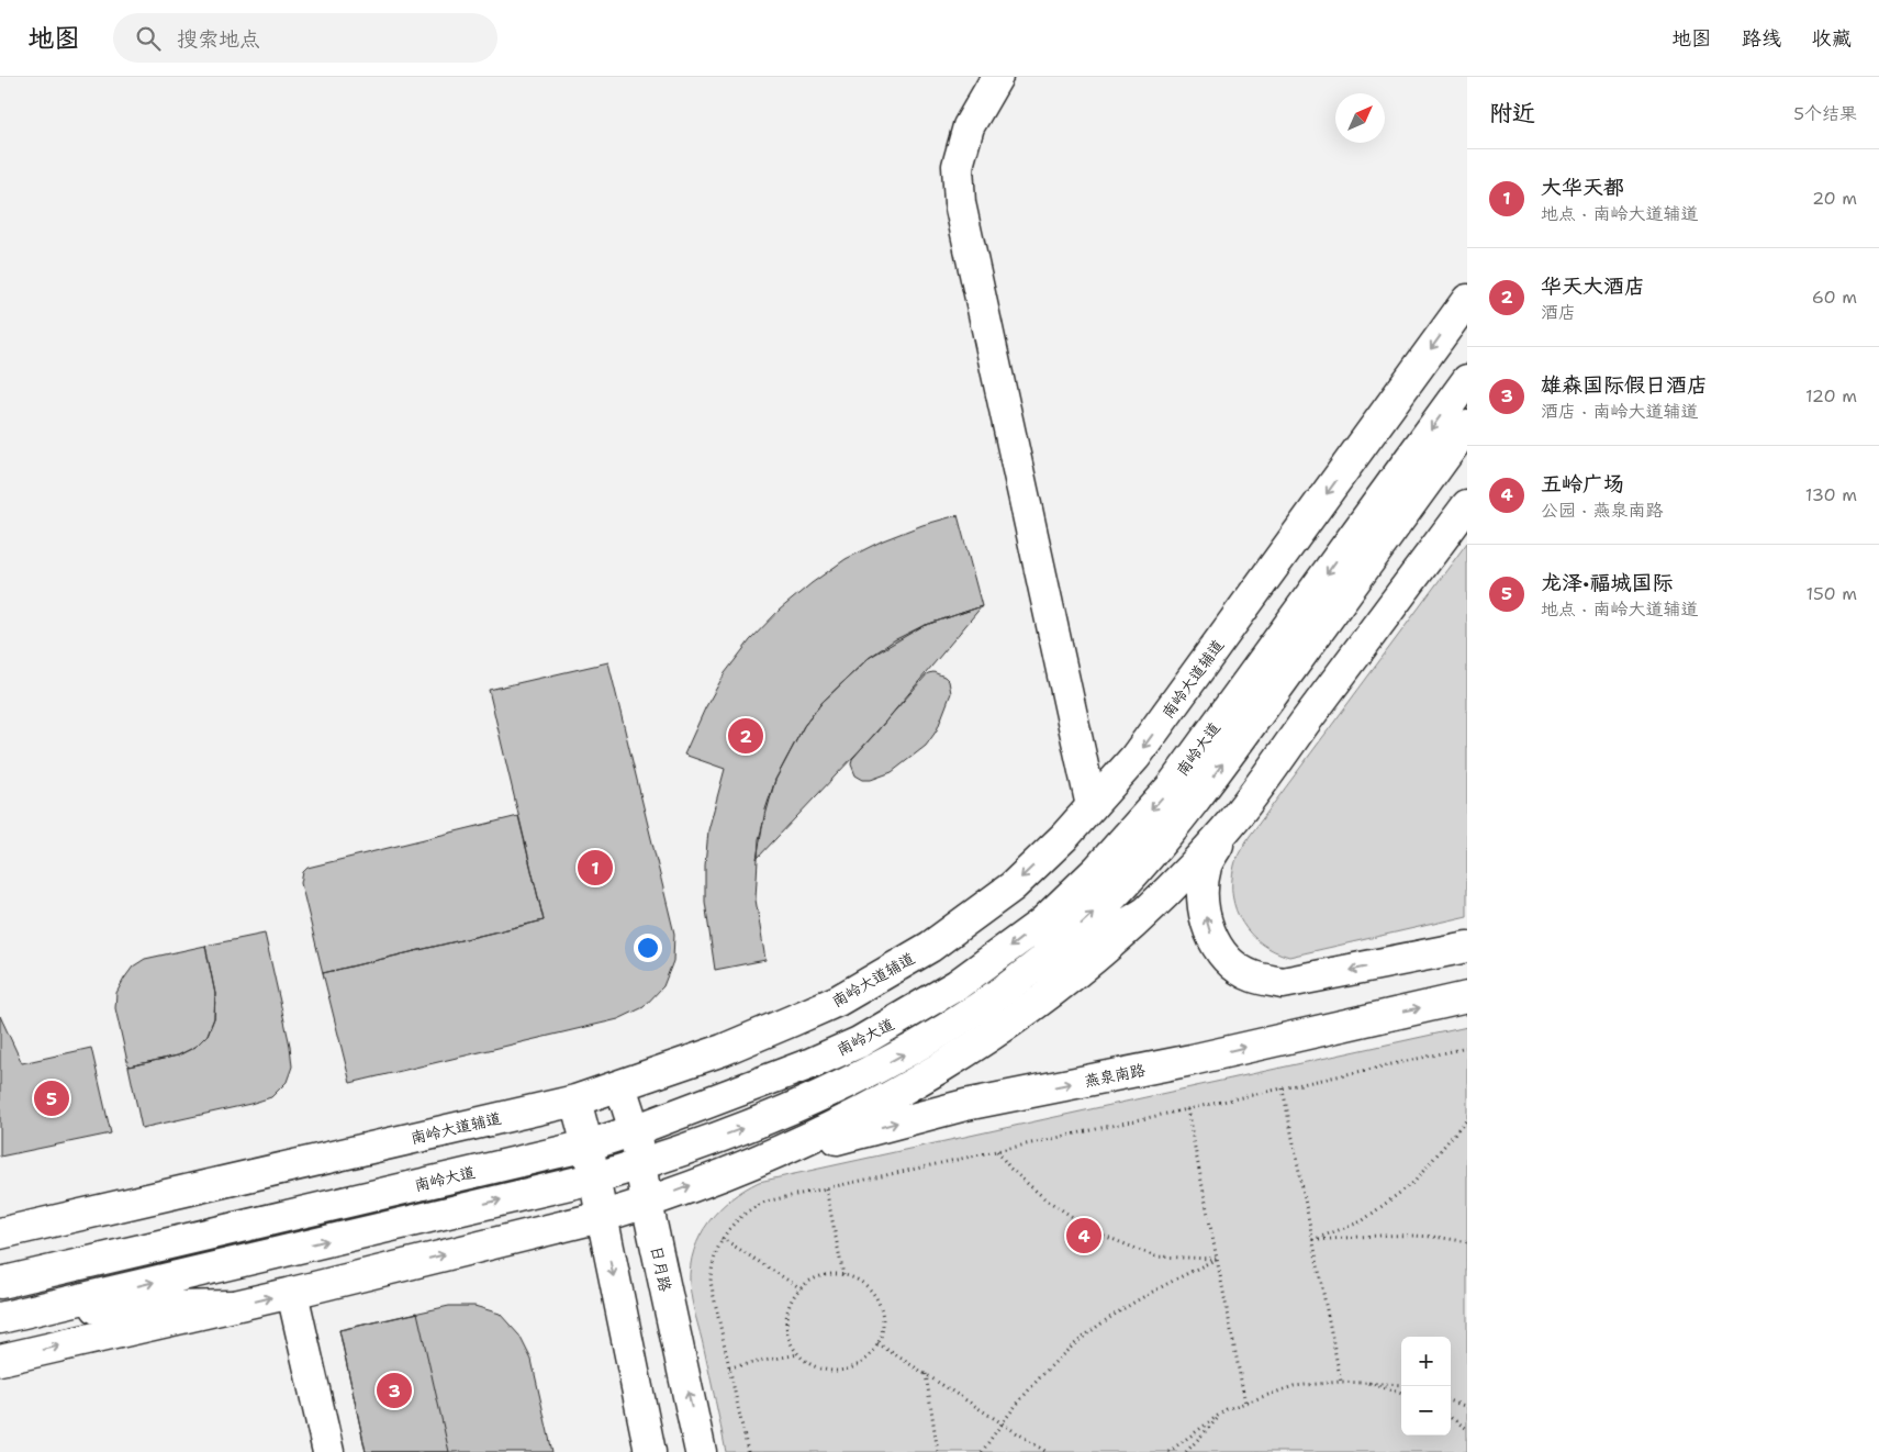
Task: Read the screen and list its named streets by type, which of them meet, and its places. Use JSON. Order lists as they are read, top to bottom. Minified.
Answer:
{"streets":{"main road":["南岭大道辅道","南岭大道","燕泉南路","日月路"]},"crossings":[["南岭大道辅道","日月路"],["南岭大道","日月路"]],"north":"top right","page":{"header":"地图","search":"搜索地点","nav":["地图","路线","收藏"],"heading":["附近","5个结果"],"list":[{"mark":"1","name":"大华天都","note":"地点 · 南岭大道辅道","value":"20 m"},{"mark":"2","name":"华天大酒店","note":"酒店","value":"60 m"},{"mark":"3","name":"雄森国际假日酒店","note":"酒店 · 南岭大道辅道","value":"120 m"},{"mark":"4","name":"五岭广场","note":"公园 · 燕泉南路","value":"130 m"},{"mark":"5","name":"龙泽·福城国际","note":"地点 · 南岭大道辅道","value":"150 m"}],"pins":["2","1","5","4","3"],"map_buttons":["+","−"]}}
